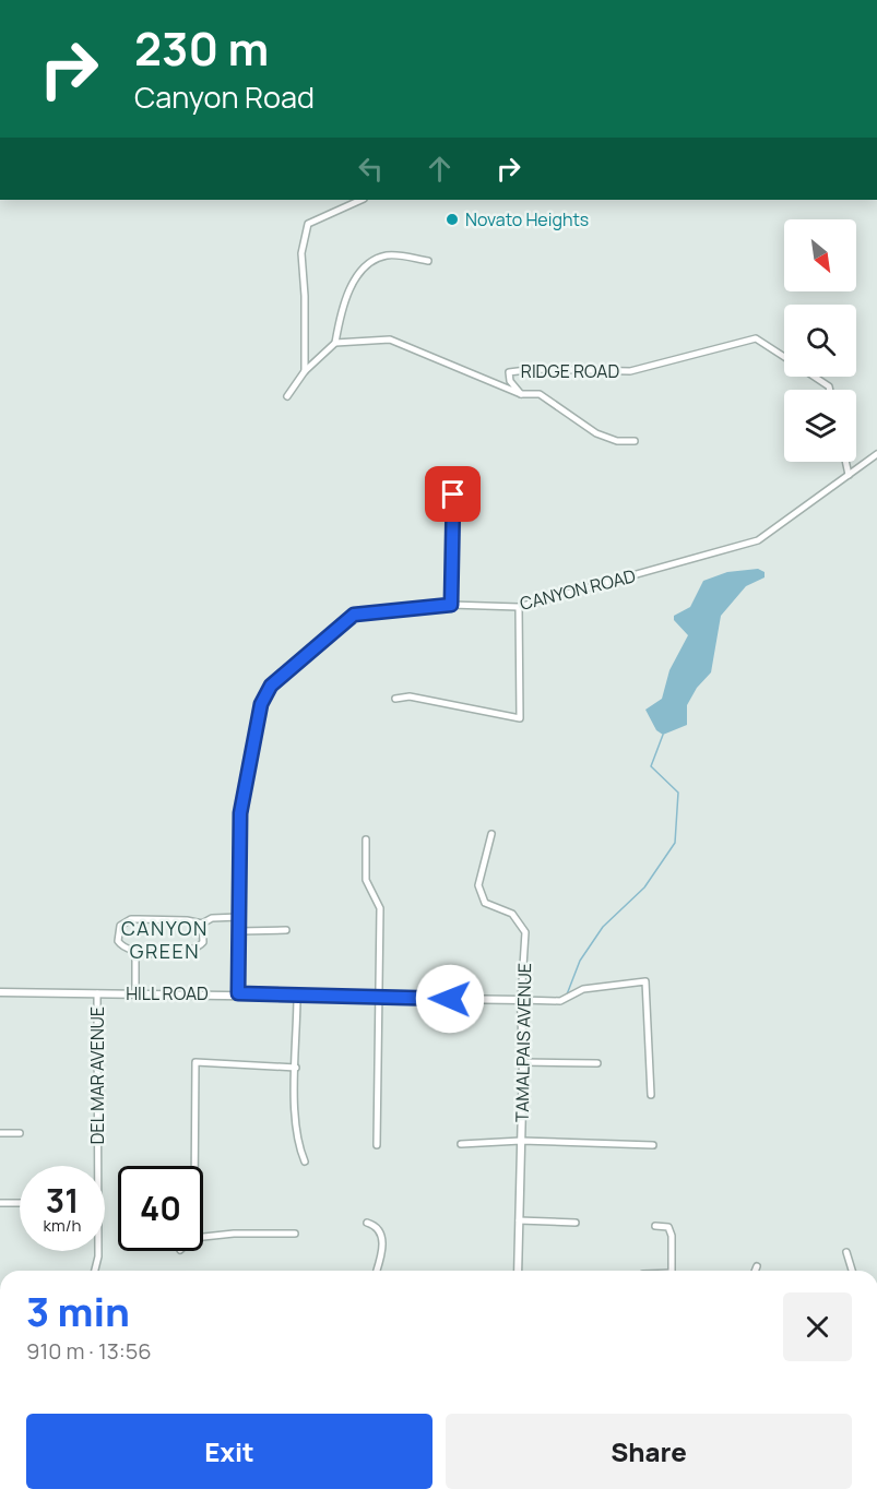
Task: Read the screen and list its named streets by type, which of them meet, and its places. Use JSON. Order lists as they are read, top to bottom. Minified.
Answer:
{"streets":{"street":["RIDGE ROAD","CANYON ROAD","HILL ROAD","TAMALPAIS AVENUE","DEL MAR AVENUE"]},"crossings":[["CANYON ROAD","HILL ROAD"],["HILL ROAD","TAMALPAIS AVENUE"],["HILL ROAD","DEL MAR AVENUE"]],"districts":["CANYON GREEN"],"places":["Novato Heights"],"north":"bottom right","page":{"turn":["230 m","Canyon Road"],"speed":"31 km/h","limit":"40","heading":["3 min","910 m · 13:56"],"buttons":["Exit","Share"]}}
